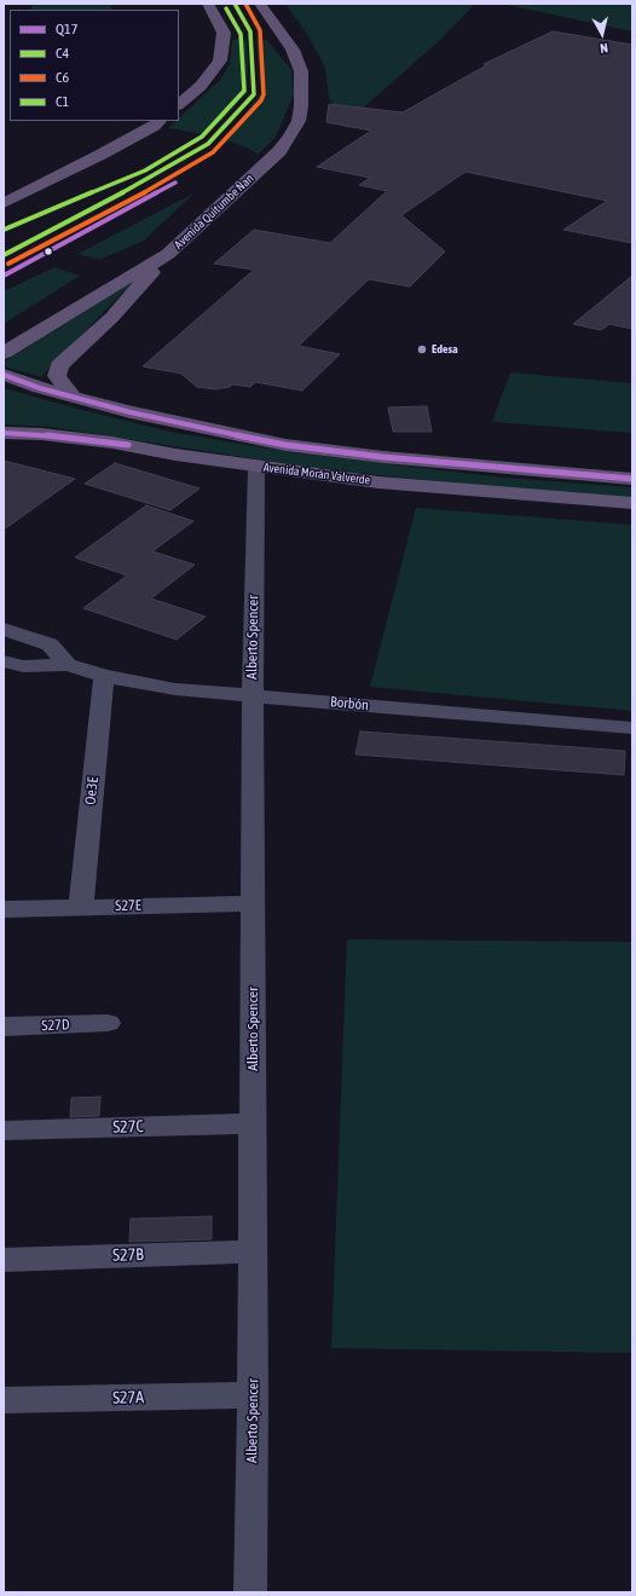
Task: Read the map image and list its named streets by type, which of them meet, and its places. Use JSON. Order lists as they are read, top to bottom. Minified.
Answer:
{"streets":{"main road":["Avenida Quitumbe Ñan","Avenida Morán Valverde"],"street":["Alberto Spencer","Borbón","Oe3E","S27E","S27D","S27C","S27B","S27A"]},"crossings":[["Avenida Morán Valverde","Alberto Spencer"],["Alberto Spencer","Borbón"],["Alberto Spencer","S27E"],["Alberto Spencer","S27C"],["Alberto Spencer","S27B"],["Alberto Spencer","S27A"],["Borbón","Oe3E"],["Oe3E","S27E"]],"places":["Edesa"],"lines":["transit line C4","transit line C6","transit line C1","transit line Q17"],"legend":["Q17","C4","C6","C1"],"north":"bottom"}
